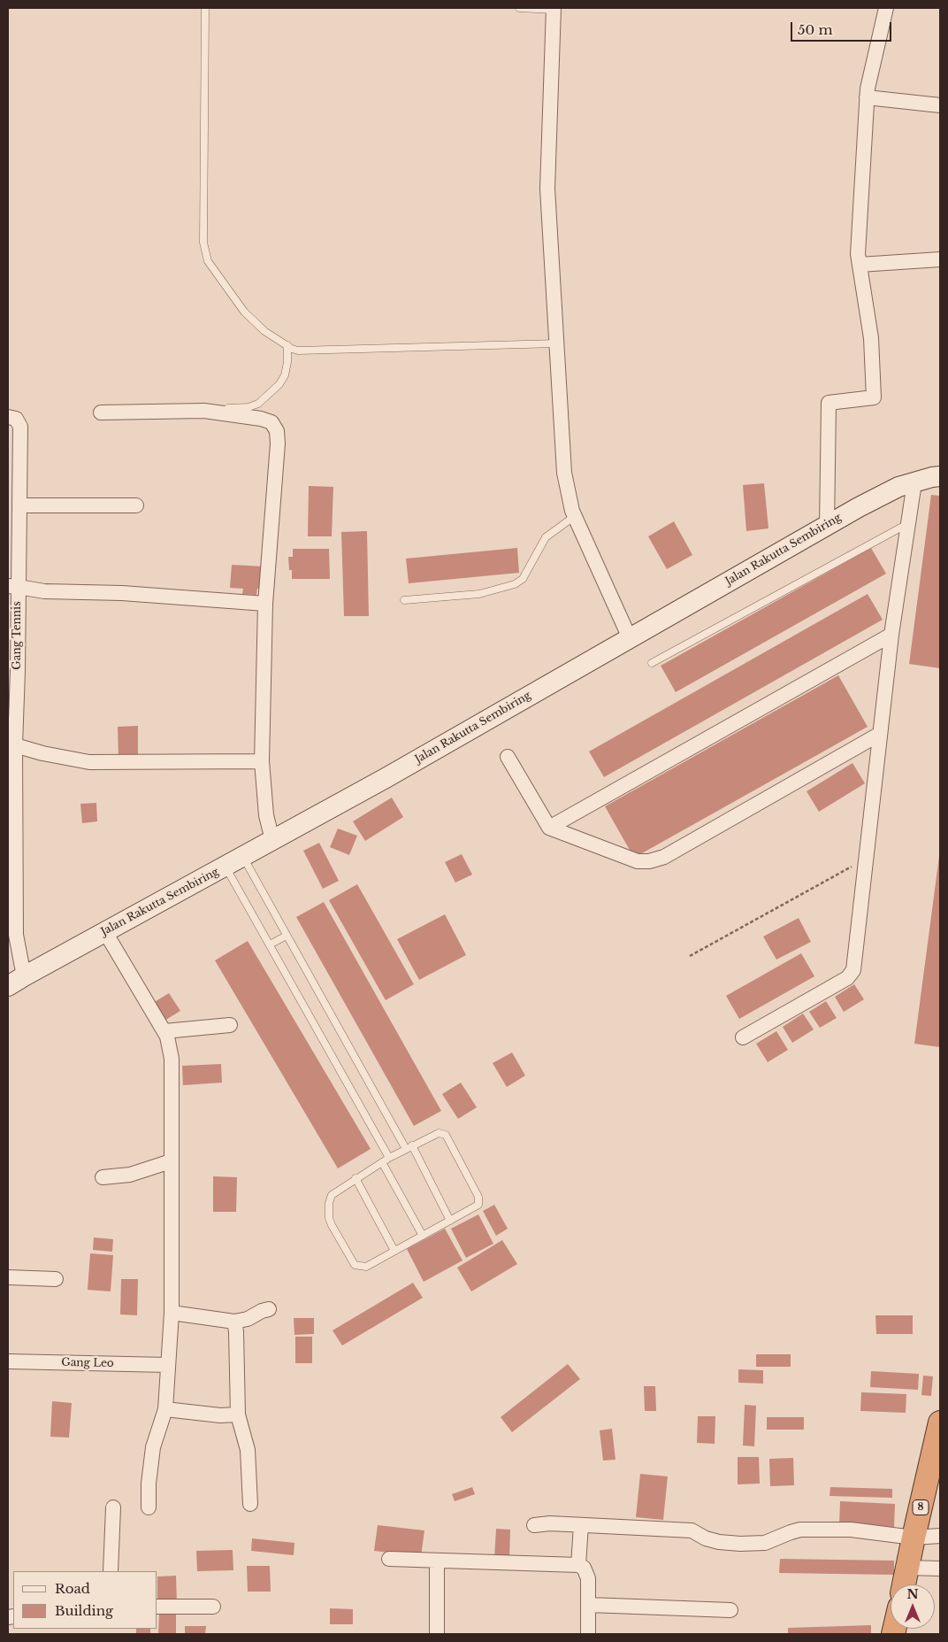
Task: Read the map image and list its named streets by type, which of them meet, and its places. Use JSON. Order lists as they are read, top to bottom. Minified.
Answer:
{"streets":{"highway":["8"],"main road":["Jalan Rakutta Sembiring"],"street":["Gang Tennis","Gang Leo"]},"crossings":[["Jalan Rakutta Sembiring","Gang Tennis"]],"legend":["Road","Building"],"scale_bar":"50 m","north":"top"}
